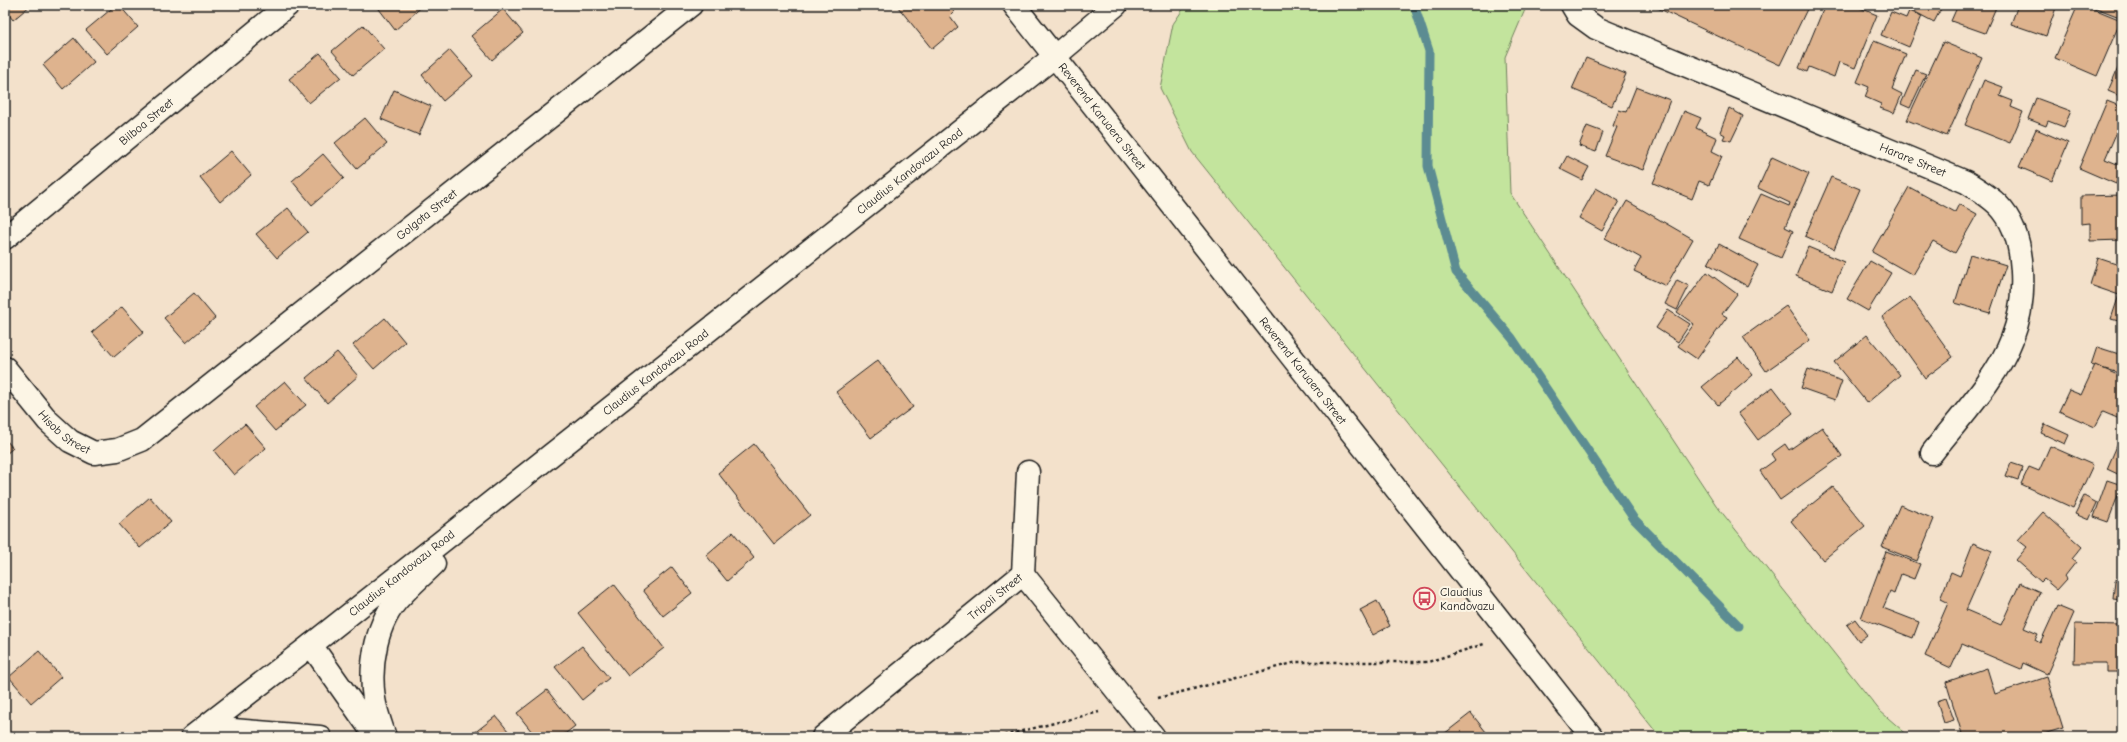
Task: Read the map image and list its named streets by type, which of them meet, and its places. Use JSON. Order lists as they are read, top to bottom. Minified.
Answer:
{"streets":{"street":["Reverend Karuaera Street","Bilboa Street","Harare Street","Claudius Kandovazu Road","Golgota Street","Hisob Street","Tripoli Street"]},"crossings":[["Reverend Karuaera Street","Claudius Kandovazu Road"],["Golgota Street","Hisob Street"]],"places":{"bus stop":["Claudius Kandovazu"]}}
